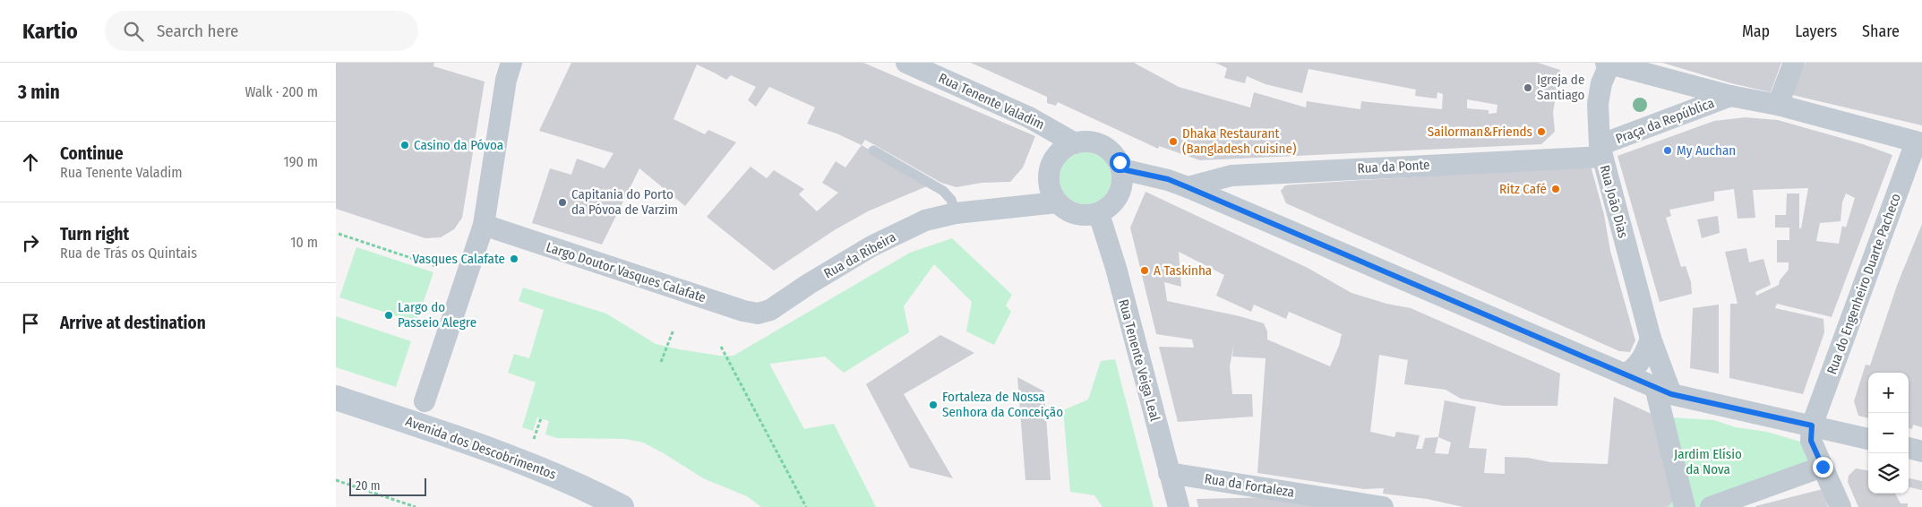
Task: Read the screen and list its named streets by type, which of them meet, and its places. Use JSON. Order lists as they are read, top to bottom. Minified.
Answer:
{"streets":{"main road":["Avenida dos Descobrimentos"],"street":["Rua Tenente Valadim","Praça da República","Rua da Ponte","Rua João Dias","Rua da Ribeira","Largo Doutor Vasques Calafate","Rua do Engenheiro Duarte Pacheco","Rua Tenente Veiga Leal","Rua da Fortaleza"]},"crossings":[["Rua Tenente Valadim","Rua da Ribeira"],["Rua Tenente Valadim","Rua Tenente Veiga Leal"],["Praça da República","Rua da Ponte"],["Praça da República","Rua João Dias"],["Praça da República","Rua do Engenheiro Duarte Pacheco"],["Rua da Ponte","Rua João Dias"],["Rua da Ribeira","Largo Doutor Vasques Calafate"],["Rua da Ribeira","Rua Tenente Veiga Leal"],["Rua Tenente Veiga Leal","Rua da Fortaleza"]],"parks":["Jardim Elísio da Nova"],"places":["Igreja de Santiago","Sailorman&Friends","Dhaka Restaurant (Bangladesh cuisine)","Casino da Póvoa","My Auchan","Ritz Café","Capitania do Porto da Póvoa de Varzim","Vasques Calafate","A Taskinha","Largo do Passeio Alegre","Fortaleza de Nossa Senhora da Conceição"],"scale_bar":"20 m","page":{"header":"Kartio","search":"Search here","nav":["Map","Layers","Share"],"heading":["3 min","Walk · 200 m"],"list":[["Continue","Rua Tenente Valadim","190 m"],["Turn right","Rua de Trás os Quintais","10 m"],"Arrive at destination"],"map_buttons":["+","−"],"scale":"20 m"}}
